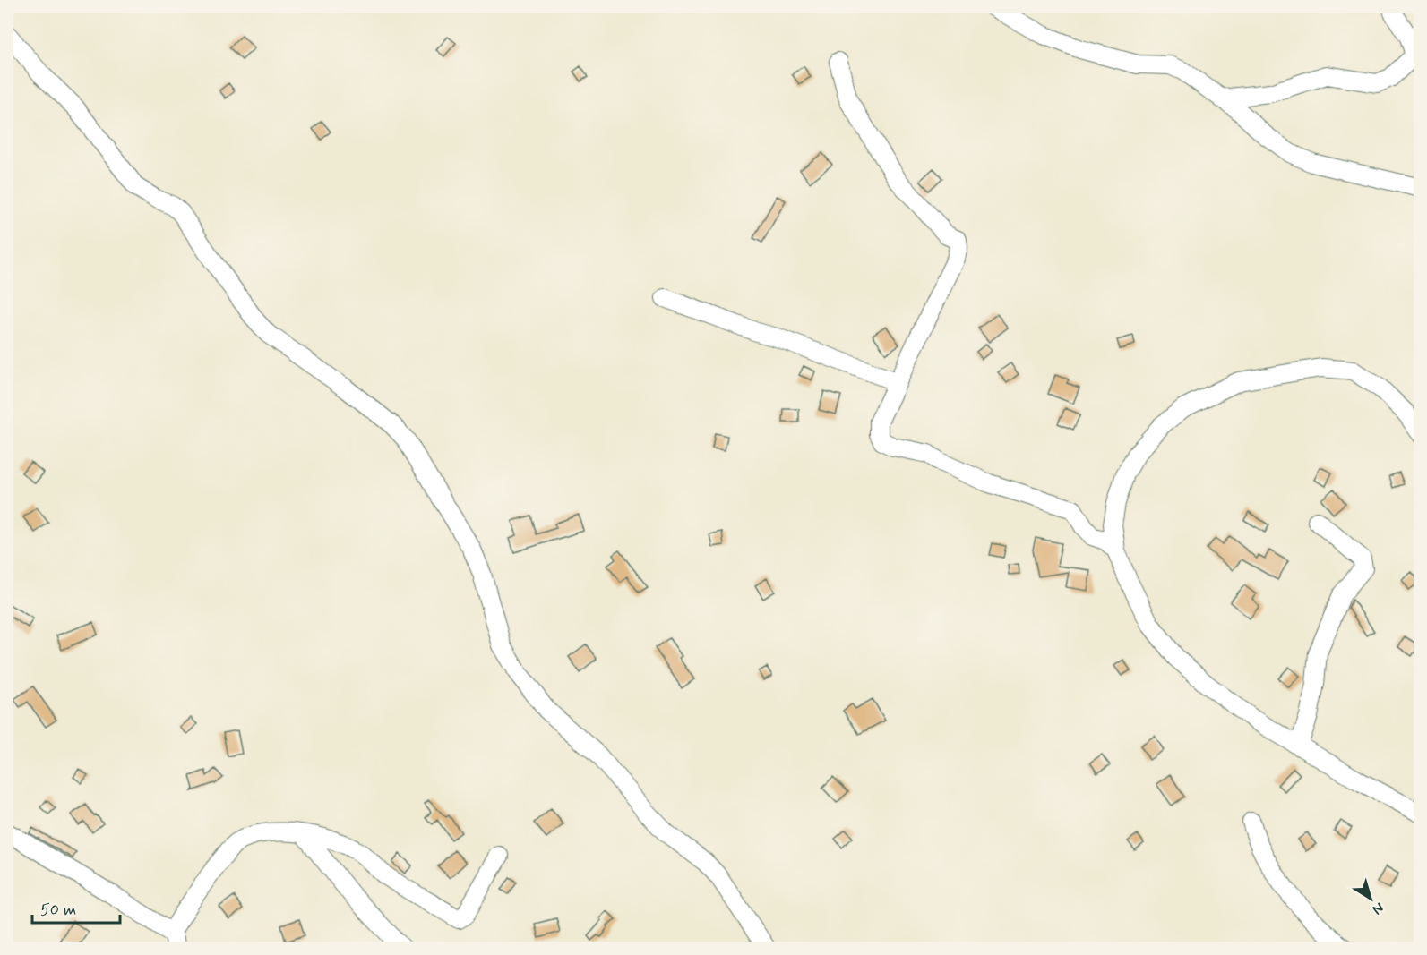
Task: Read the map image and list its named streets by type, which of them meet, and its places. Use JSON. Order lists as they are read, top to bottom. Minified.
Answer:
{"scale_bar":"50 m","north":"bottom right"}
